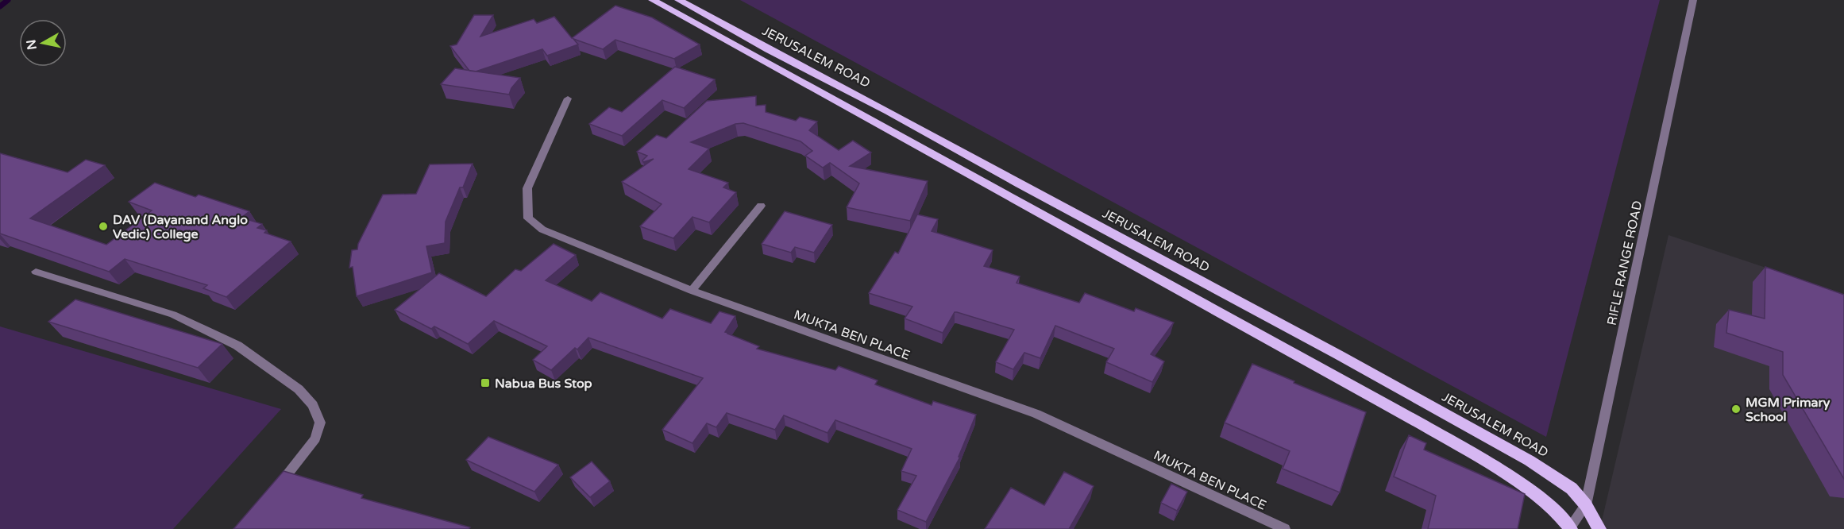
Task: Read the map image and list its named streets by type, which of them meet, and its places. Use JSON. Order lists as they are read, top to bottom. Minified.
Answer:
{"streets":{"main road":["JERUSALEM ROAD"],"street":["RIFLE RANGE ROAD","MUKTA BEN PLACE"]},"crossings":[["JERUSALEM ROAD","RIFLE RANGE ROAD"]],"places":{"other":["DAV (Dayanand Anglo Vedic) College","MGM Primary School"],"transit":["Nabua Bus Stop"]},"north":"left"}
